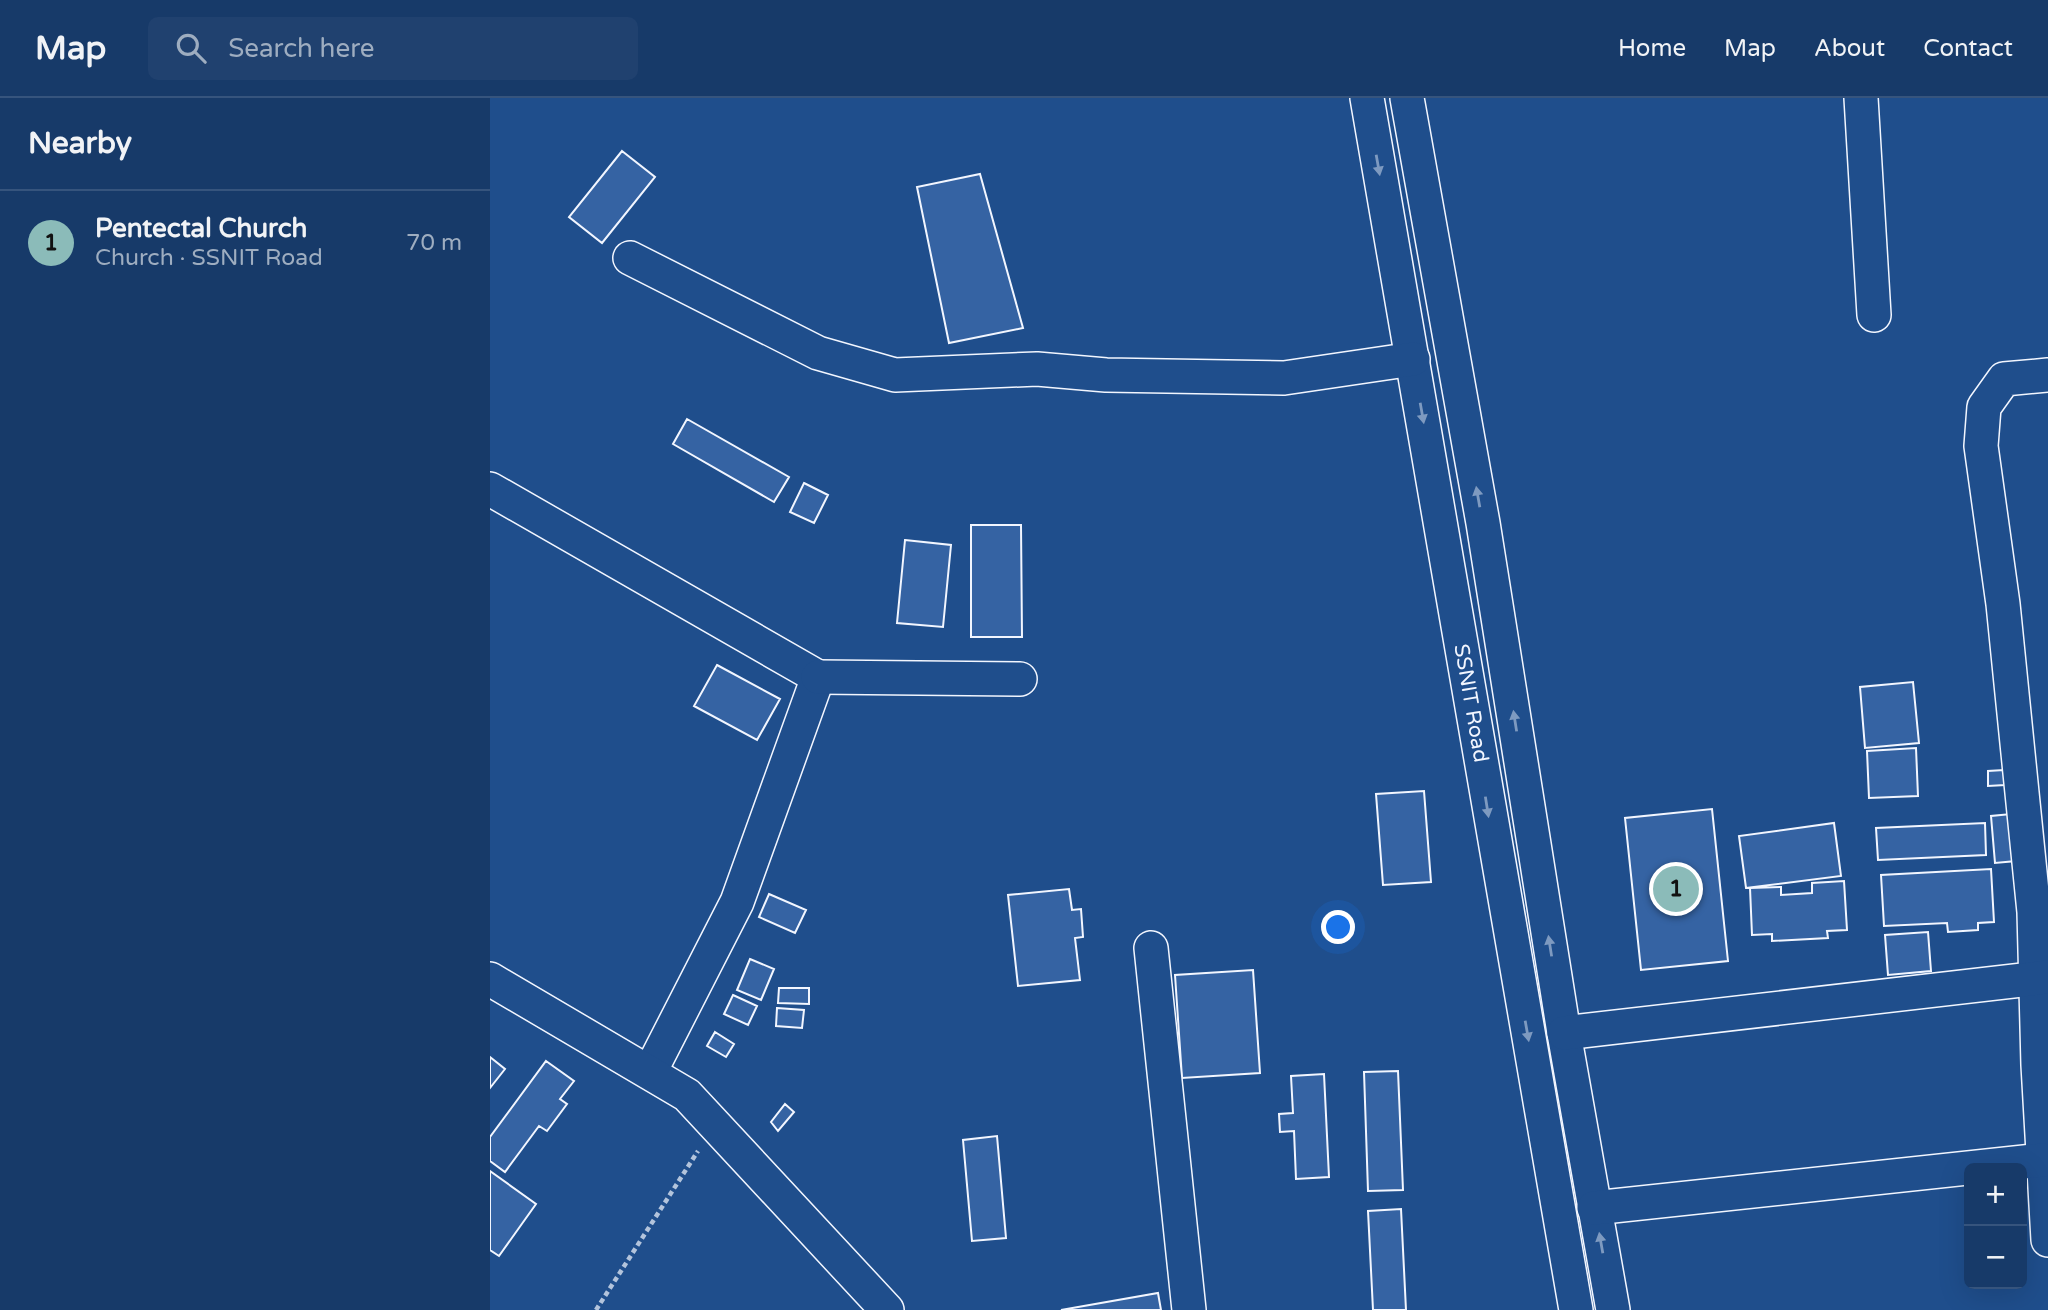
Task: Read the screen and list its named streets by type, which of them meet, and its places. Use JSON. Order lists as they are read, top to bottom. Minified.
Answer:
{"streets":{"street":["SSNIT Road"]},"page":{"header":"Map","search":"Search here","nav":["Home","Map","About","Contact"],"heading":"Nearby","list":[{"mark":"1","name":"Pentectal Church","note":"Church · SSNIT Road","value":"70 m"}],"pins":"1","map_buttons":["+","−"]}}
